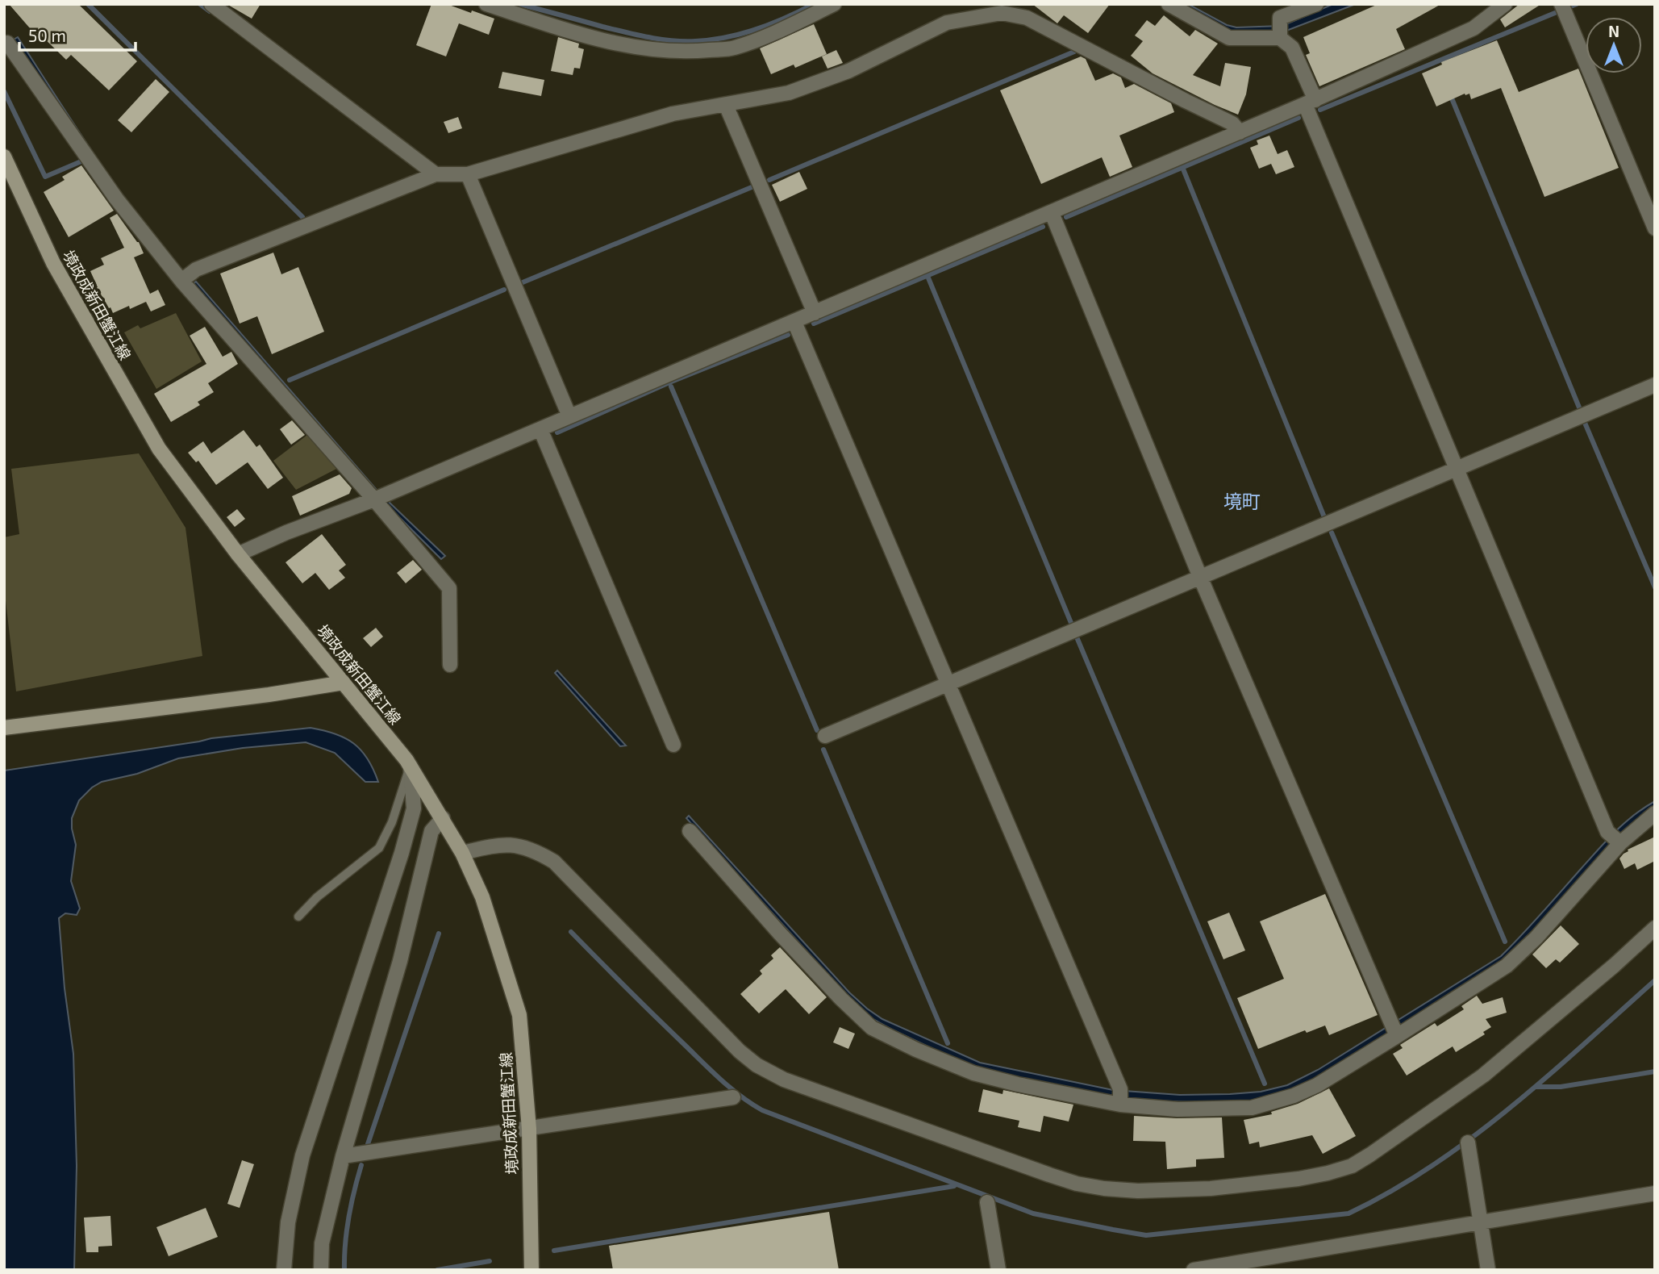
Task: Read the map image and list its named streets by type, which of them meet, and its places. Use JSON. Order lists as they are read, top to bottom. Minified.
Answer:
{"streets":{"main road":["境政成新田蟹江線"]},"districts":["境町"],"scale_bar":"50 m","north":"top"}
